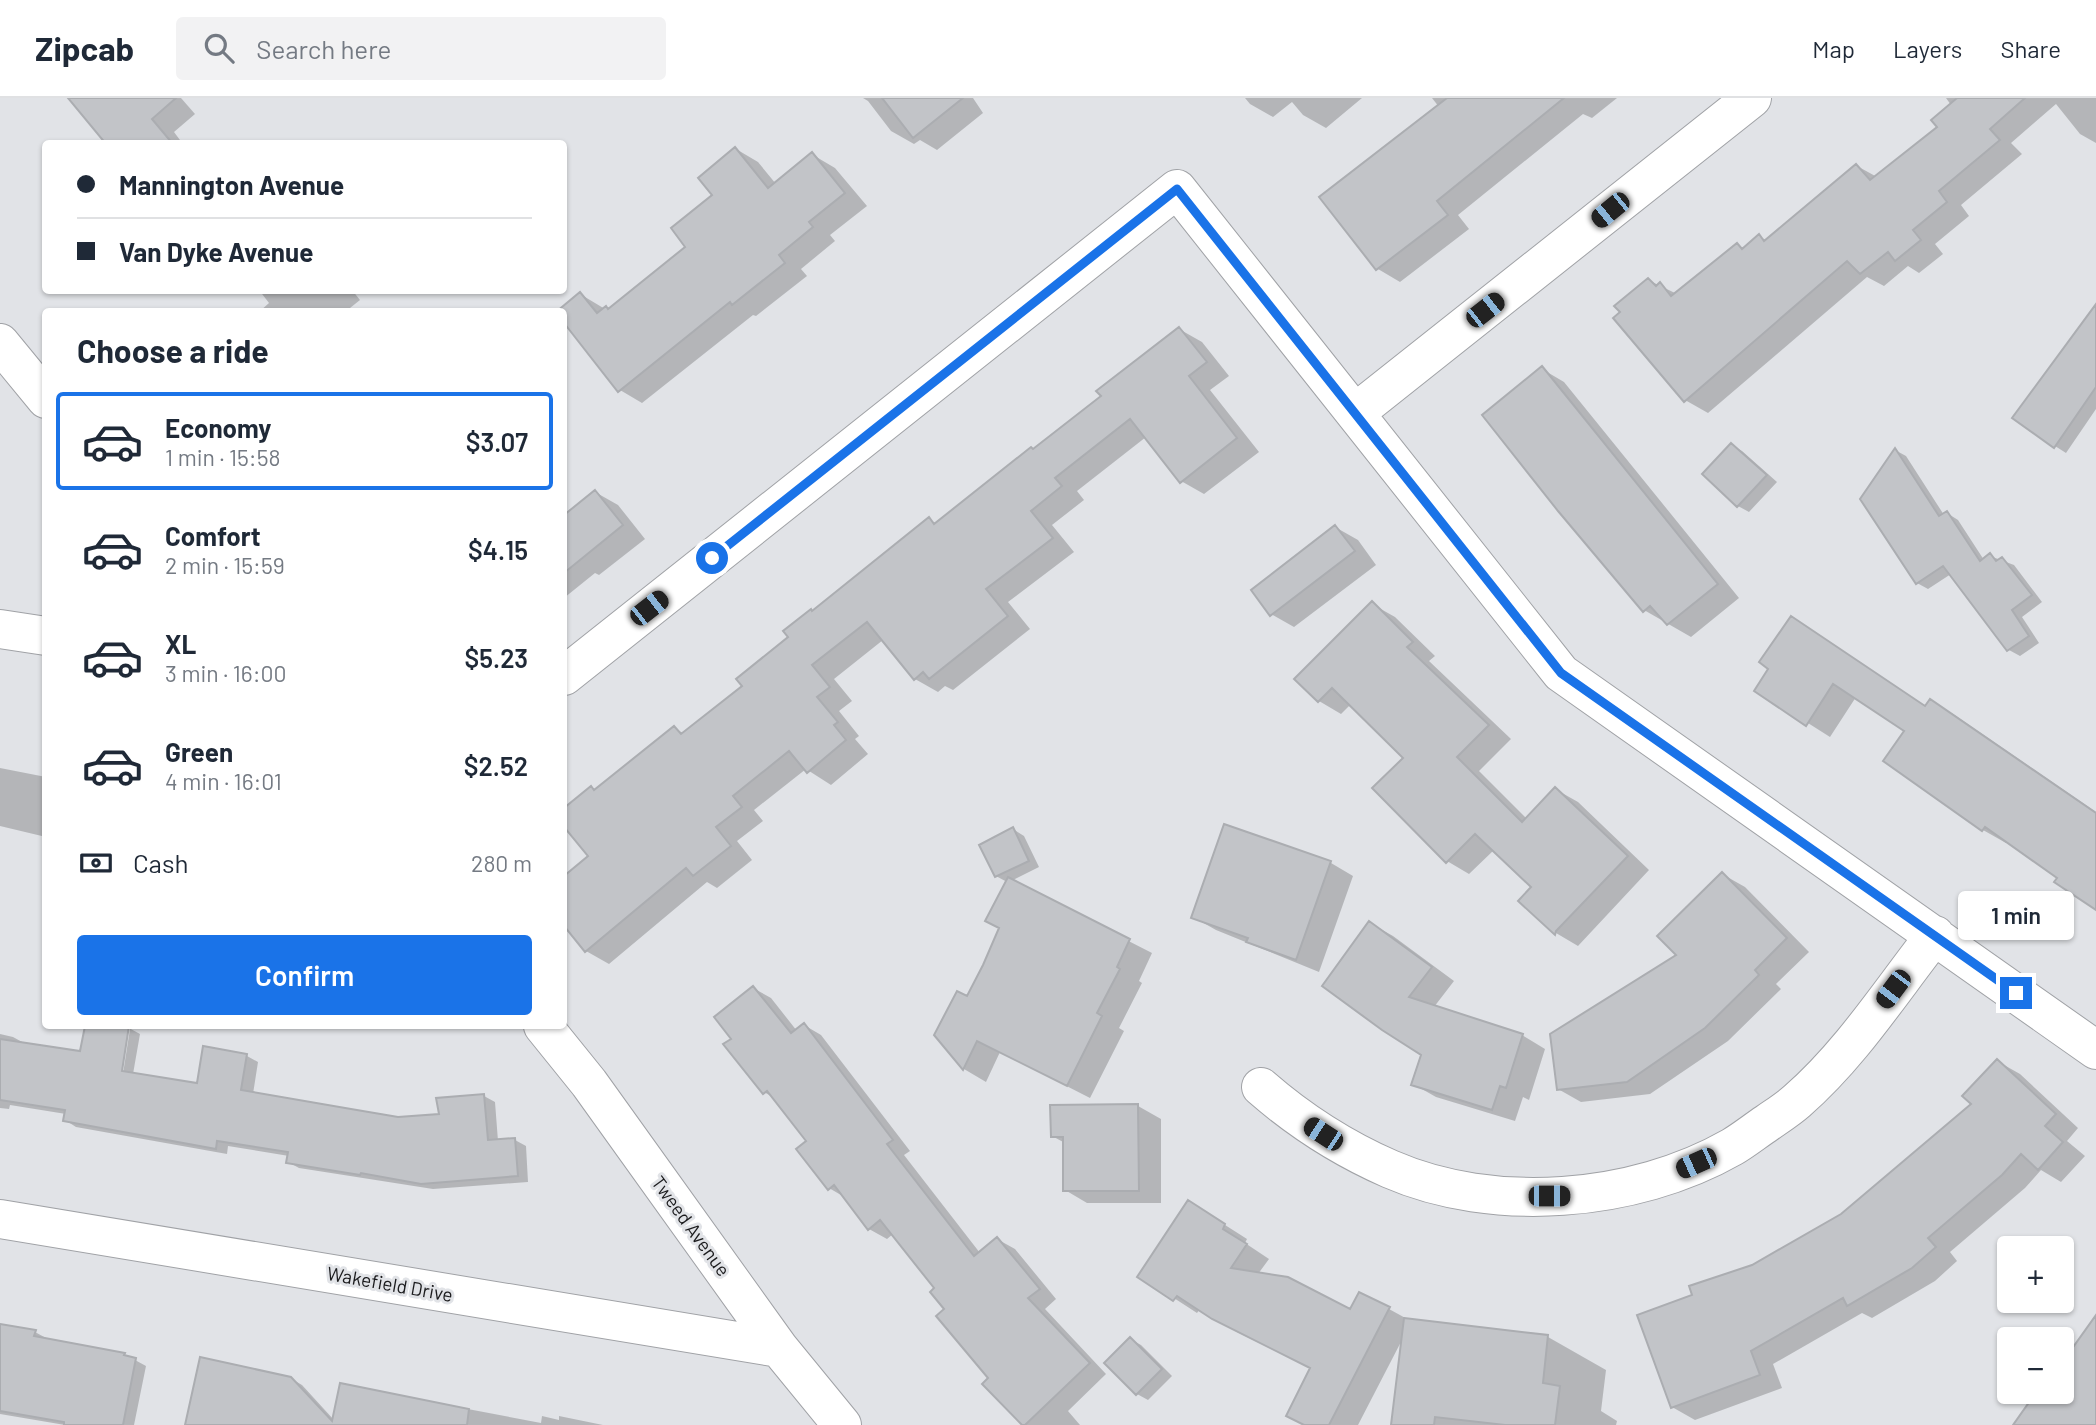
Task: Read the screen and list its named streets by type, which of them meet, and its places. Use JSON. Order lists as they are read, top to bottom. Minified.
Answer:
{"streets":{"street":["Tweed Avenue","Wakefield Drive"]},"crossings":[["Tweed Avenue","Wakefield Drive"]],"page":{"header":"Zipcab","search":"Search here","nav":["Map","Layers","Share"],"banner":["Mannington Avenue","Van Dyke Avenue"],"heading":"Choose a ride","list":[{"name":"Economy","note":"1 min · 15:58","value":"$3.07"},{"name":"Comfort","note":"2 min · 15:59","value":"$4.15"},{"name":"XL","note":"3 min · 16:00","value":"$5.23"},{"name":"Green","note":"4 min · 16:01","value":"$2.52"}],"pay":["Cash","280 m"],"bubble":"1 min","buttons":"Confirm","map_buttons":["+","−"]}}
